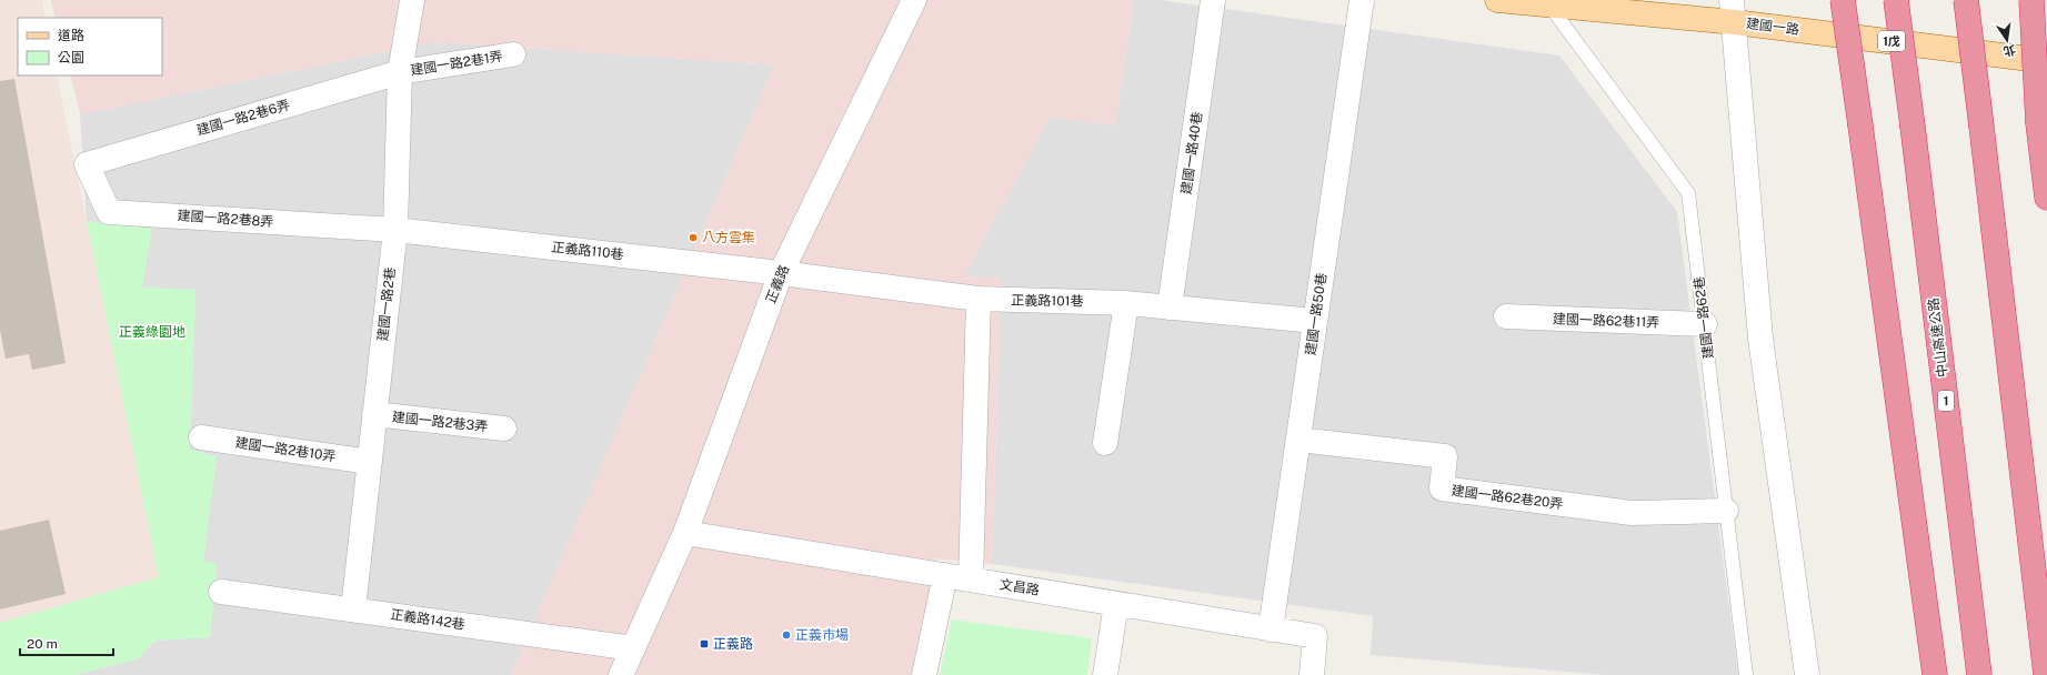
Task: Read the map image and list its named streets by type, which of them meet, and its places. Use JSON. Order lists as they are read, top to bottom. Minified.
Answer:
{"streets":{"highway":["中山高速公路","1"],"main road":["建國一路","1戊"],"street":["建國一路2巷1弄","建國一路2巷6弄","建國一路40巷","建國一路2巷8弄","正義路110巷","正義路","正義路101巷","建國一路2巷","建國一路50巷","建國一路62巷11弄","建國一路2巷3弄","建國一路2巷10弄","建國一路62巷20弄","文昌路","正義路142巷"],"lane":["建國一路62巷"]},"crossings":[["建國一路","建國一路62巷"],["建國一路2巷1弄","建國一路2巷6弄"],["建國一路2巷1弄","建國一路2巷"],["建國一路2巷6弄","建國一路2巷8弄"],["建國一路2巷6弄","建國一路2巷"],["建國一路40巷","正義路101巷"],["建國一路2巷8弄","正義路110巷"],["建國一路2巷8弄","建國一路2巷"],["正義路110巷","正義路"],["正義路110巷","正義路101巷"],["正義路110巷","建國一路2巷"],["正義路","正義路101巷"],["正義路","文昌路"],["正義路","正義路142巷"],["正義路101巷","建國一路50巷"],["建國一路2巷","建國一路2巷3弄"],["建國一路2巷","建國一路2巷10弄"],["建國一路2巷","正義路142巷"],["建國一路50巷","建國一路62巷20弄"],["建國一路50巷","文昌路"],["建國一路62巷","建國一路62巷11弄"],["建國一路62巷","建國一路62巷20弄"]],"parks":["正義綠園地"],"places":{"other":["八方雲集","正義市場"],"transit":["正義路"]},"legend":["道路","公園"],"scale_bar":"20 m","north":"bottom"}
